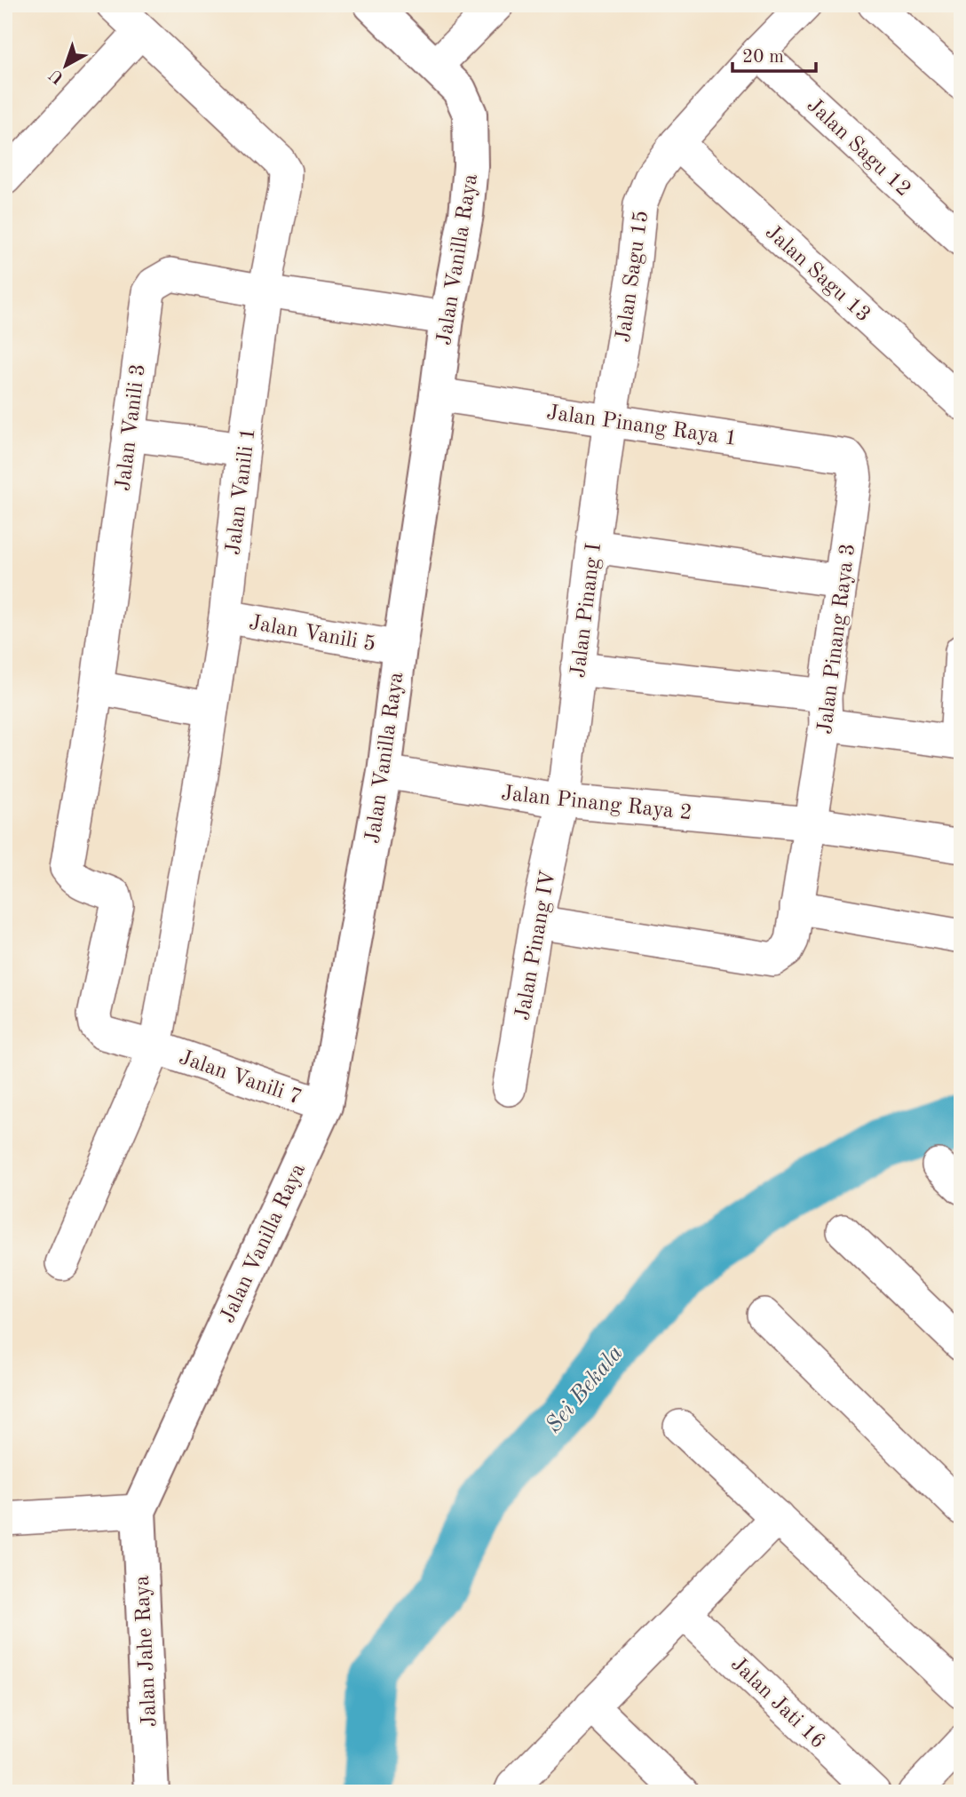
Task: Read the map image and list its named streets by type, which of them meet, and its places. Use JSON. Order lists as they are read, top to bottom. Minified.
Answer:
{"streets":{"street":["Jalan Sagu 12","Jalan Vanilla Raya","Jalan Sagu 13","Jalan Sagu 15","Jalan Pinang Raya 1","Jalan Vanili 3","Jalan Vanili 1","Jalan Pinang I","Jalan Vanili 5","Jalan Pinang Raya 3","Jalan Pinang Raya 2","Jalan Pinang IV","Jalan Vanili 7","Jalan Jahe Raya","Jalan Jati 16"]},"crossings":[["Jalan Sagu 12","Jalan Sagu 15"],["Jalan Vanilla Raya","Jalan Pinang Raya 1"],["Jalan Vanilla Raya","Jalan Vanili 3"],["Jalan Vanilla Raya","Jalan Vanili 5"],["Jalan Vanilla Raya","Jalan Pinang Raya 2"],["Jalan Vanilla Raya","Jalan Vanili 7"],["Jalan Vanilla Raya","Jalan Jahe Raya"],["Jalan Sagu 13","Jalan Sagu 15"],["Jalan Sagu 15","Jalan Pinang Raya 1"],["Jalan Sagu 15","Jalan Pinang I"],["Jalan Pinang Raya 1","Jalan Pinang I"],["Jalan Pinang Raya 1","Jalan Pinang Raya 3"],["Jalan Vanili 3","Jalan Vanili 1"],["Jalan Vanili 3","Jalan Vanili 7"],["Jalan Vanili 1","Jalan Vanili 5"],["Jalan Vanili 1","Jalan Vanili 7"],["Jalan Pinang I","Jalan Pinang Raya 2"],["Jalan Pinang I","Jalan Pinang IV"],["Jalan Pinang Raya 3","Jalan Pinang Raya 2"],["Jalan Pinang Raya 3","Jalan Pinang IV"],["Jalan Pinang Raya 2","Jalan Pinang IV"]],"water":["Sei Bekala"],"scale_bar":"20 m","north":"bottom left"}
